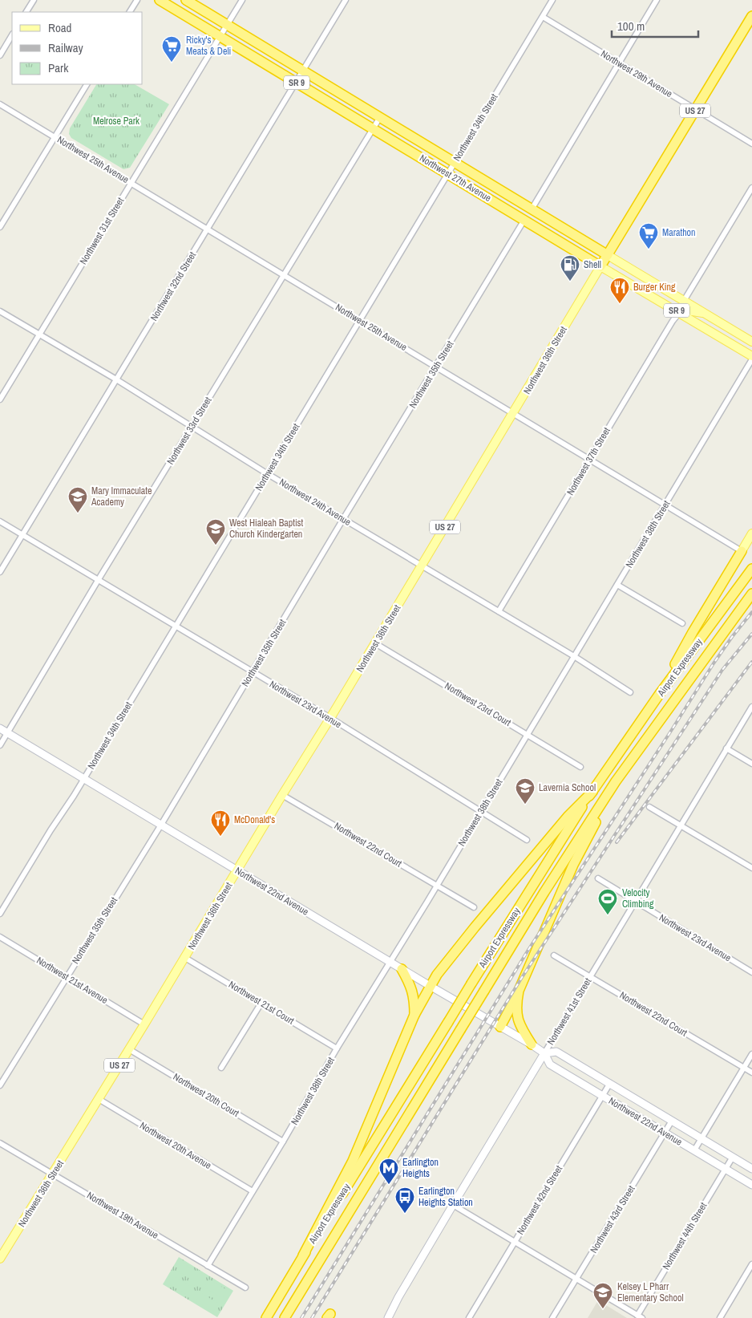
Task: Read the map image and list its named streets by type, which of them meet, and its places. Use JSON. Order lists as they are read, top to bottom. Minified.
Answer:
{"streets":{"highway":["SR 9","US 27","Northwest 27th Avenue","Northwest 36th Street","Airport Expressway"],"main road":["Northwest 22nd Avenue","Northwest 41st Street"],"street":["Northwest 29th Avenue","Northwest 34th Street","Northwest 25th Avenue","Northwest 31st Street","Northwest 32nd Street","Northwest 35th Street","Northwest 33rd Street","Northwest 37th Street","Northwest 24th Avenue","Northwest 38th Street","Northwest 23rd Avenue","Northwest 23rd Court","Northwest 22nd Court","Northwest 21st Avenue","Northwest 21st Court","Northwest 20th Court","Northwest 20th Avenue","Northwest 42nd Street","Northwest 19th Avenue","Northwest 43rd Street","Northwest 44th Street"]},"crossings":[["Northwest 29th Avenue","Northwest 34th Street"],["Northwest 29th Avenue","Northwest 36th Street"],["Northwest 34th Street","Northwest 25th Avenue"],["Northwest 34th Street","Northwest 27th Avenue"],["Northwest 34th Street","Northwest 24th Avenue"],["Northwest 34th Street","Northwest 23rd Avenue"],["Northwest 34th Street","Northwest 22nd Avenue"],["Northwest 25th Avenue","Northwest 31st Street"],["Northwest 25th Avenue","Northwest 32nd Street"],["Northwest 25th Avenue","Northwest 36th Street"],["Northwest 25th Avenue","Northwest 35th Street"],["Northwest 25th Avenue","Northwest 33rd Street"],["Northwest 25th Avenue","Northwest 37th Street"],["Northwest 25th Avenue","Northwest 38th Street"],["Northwest 27th Avenue","Northwest 31st Street"],["Northwest 27th Avenue","Northwest 32nd Street"],["Northwest 27th Avenue","Northwest 36th Street"],["Northwest 27th Avenue","Northwest 35th Street"],["Northwest 27th Avenue","Northwest 33rd Street"],["Northwest 27th Avenue","Northwest 37th Street"],["Northwest 31st Street","Northwest 24th Avenue"],["Northwest 32nd Street","Northwest 24th Avenue"],["Northwest 32nd Street","Northwest 23rd Avenue"],["Northwest 36th Street","Northwest 24th Avenue"],["Northwest 36th Street","Northwest 23rd Avenue"],["Northwest 36th Street","Northwest 23rd Court"],["Northwest 36th Street","Northwest 22nd Court"],["Northwest 36th Street","Northwest 22nd Avenue"],["Northwest 36th Street","Northwest 21st Avenue"],["Northwest 36th Street","Northwest 21st Court"],["Northwest 36th Street","Northwest 20th Court"],["Northwest 36th Street","Northwest 20th Avenue"],["Northwest 36th Street","Northwest 19th Avenue"],["Northwest 35th Street","Northwest 24th Avenue"],["Northwest 35th Street","Northwest 23rd Avenue"],["Northwest 35th Street","Northwest 22nd Avenue"],["Northwest 35th Street","Northwest 21st Avenue"],["Northwest 33rd Street","Northwest 24th Avenue"],["Northwest 33rd Street","Northwest 23rd Avenue"],["Northwest 33rd Street","Northwest 22nd Avenue"],["Northwest 37th Street","Northwest 24th Avenue"],["Northwest 24th Avenue","Northwest 38th Street"],["Northwest 38th Street","Northwest 23rd Avenue"],["Northwest 38th Street","Northwest 23rd Court"],["Northwest 38th Street","Northwest 22nd Court"],["Northwest 38th Street","Northwest 22nd Avenue"],["Northwest 38th Street","Northwest 21st Court"],["Northwest 38th Street","Northwest 20th Court"],["Northwest 38th Street","Northwest 20th Avenue"],["Northwest 38th Street","Northwest 19th Avenue"],["Northwest 23rd Avenue","Northwest 41st Street"],["Northwest 22nd Court","Northwest 41st Street"],["Northwest 22nd Avenue","Northwest 41st Street"],["Northwest 22nd Avenue","Northwest 42nd Street"],["Northwest 22nd Avenue","Northwest 43rd Street"],["Northwest 22nd Avenue","Northwest 44th Street"]],"parks":["Melrose Park"],"places":{"supermarket":["Ricky's Meats & Deli","Marathon"],"fuel station":["Shell"],"restaurant":["Burger King","McDonald's"],"school or university":["Mary Immaculate Academy","West Hialeah Baptist Church Kindergarten","Lavernia School","Kelsey L Pharr Elementary School"],"sports":["Velocity Climbing"],"metro station":["Earlington Heights"],"bus stop":["Earlington Heights Station"]},"legend":["Road","Railway","Park"],"scale_bar":"100 m"}
